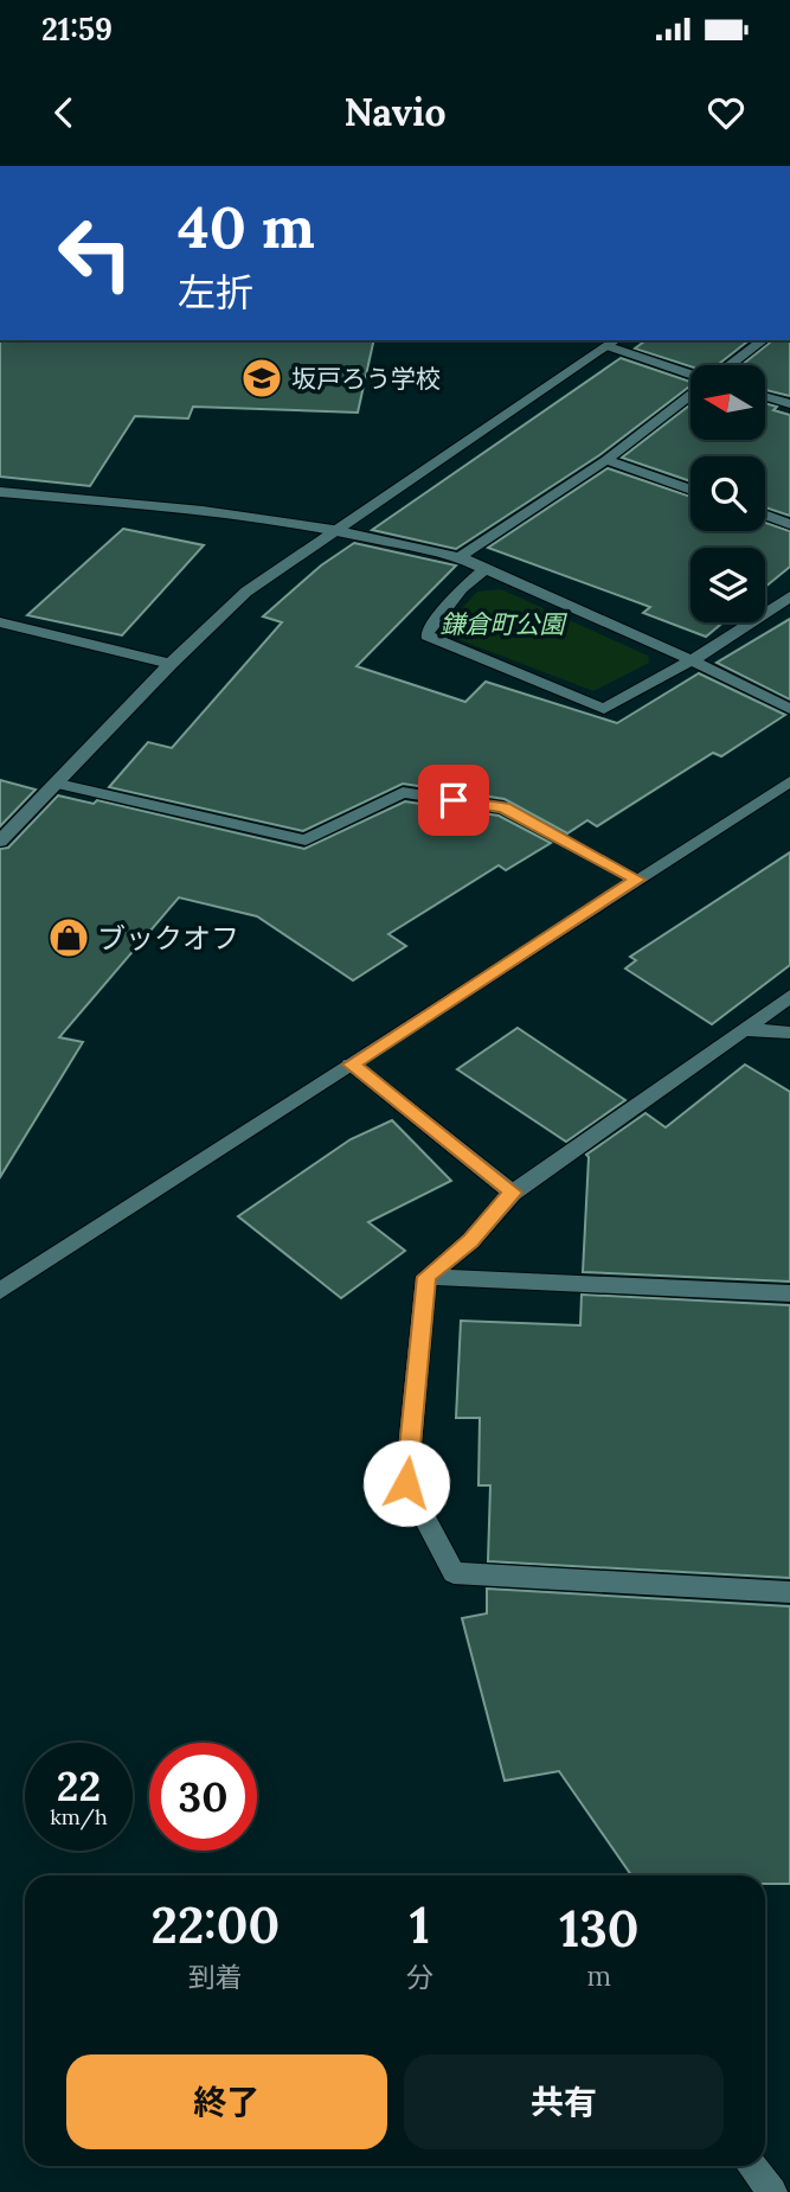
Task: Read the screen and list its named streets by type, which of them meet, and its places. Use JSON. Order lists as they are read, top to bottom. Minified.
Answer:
{"parks":["鎌倉町公園"],"places":{"school or university":["坂戸ろう学校"],"shop":["ブックオフ"]},"north":"left","page":{"status":"21:59","header":"Navio","turn":["40 m","左折"],"speed":"22 km/h","limit":"30","eta":["22:00","到着","1","分","130","m"],"buttons":["終了","共有"]}}
